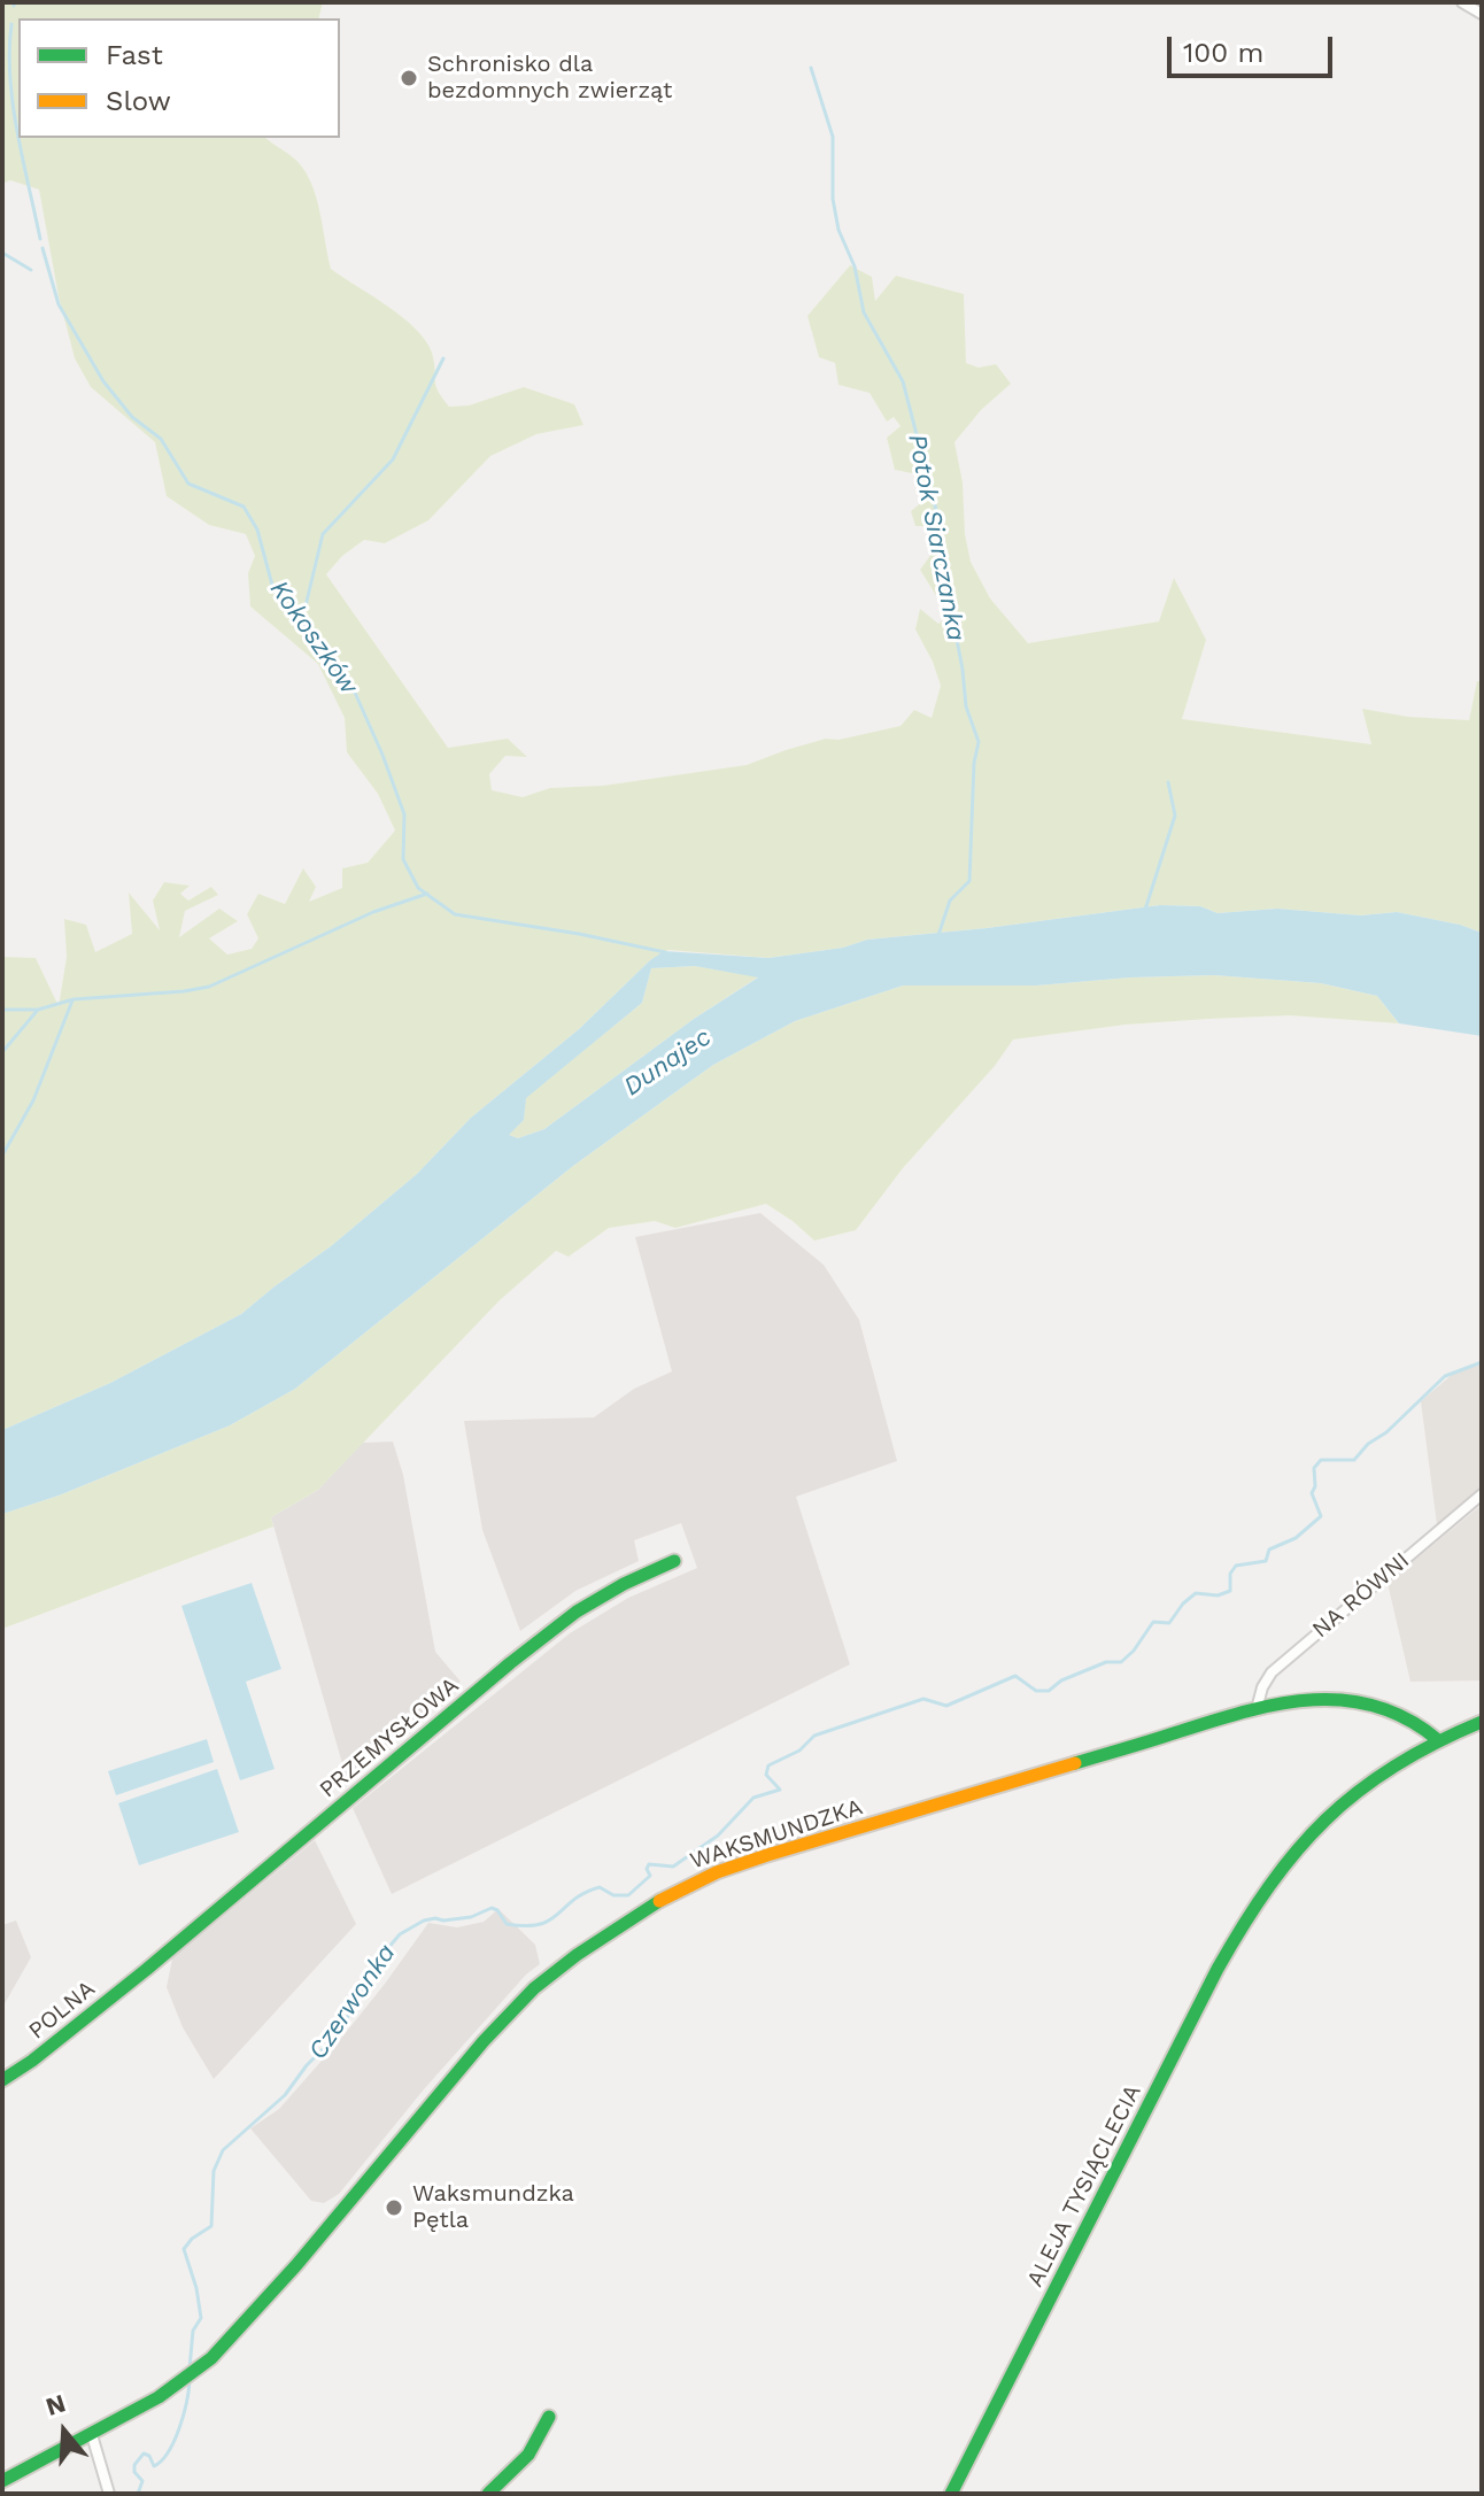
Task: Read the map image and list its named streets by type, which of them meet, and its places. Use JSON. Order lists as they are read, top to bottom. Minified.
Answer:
{"streets":{"street":["NA RÓWNI","PRZEMYSŁOWA","WAKSMUNDZKA","POLNA","ALEJA TYSIĄCLECIA"]},"crossings":[["NA RÓWNI","WAKSMUNDZKA"],["PRZEMYSŁOWA","POLNA"],["WAKSMUNDZKA","ALEJA TYSIĄCLECIA"]],"water":["Potok Siarczanka","Kokoszków","Dunajec","Czerwonka"],"places":["Schronisko dla bezdomnych zwierząt","Waksmundzka Pętla"],"legend":["Fast","Slow"],"scale_bar":"100 m","north":"top"}
